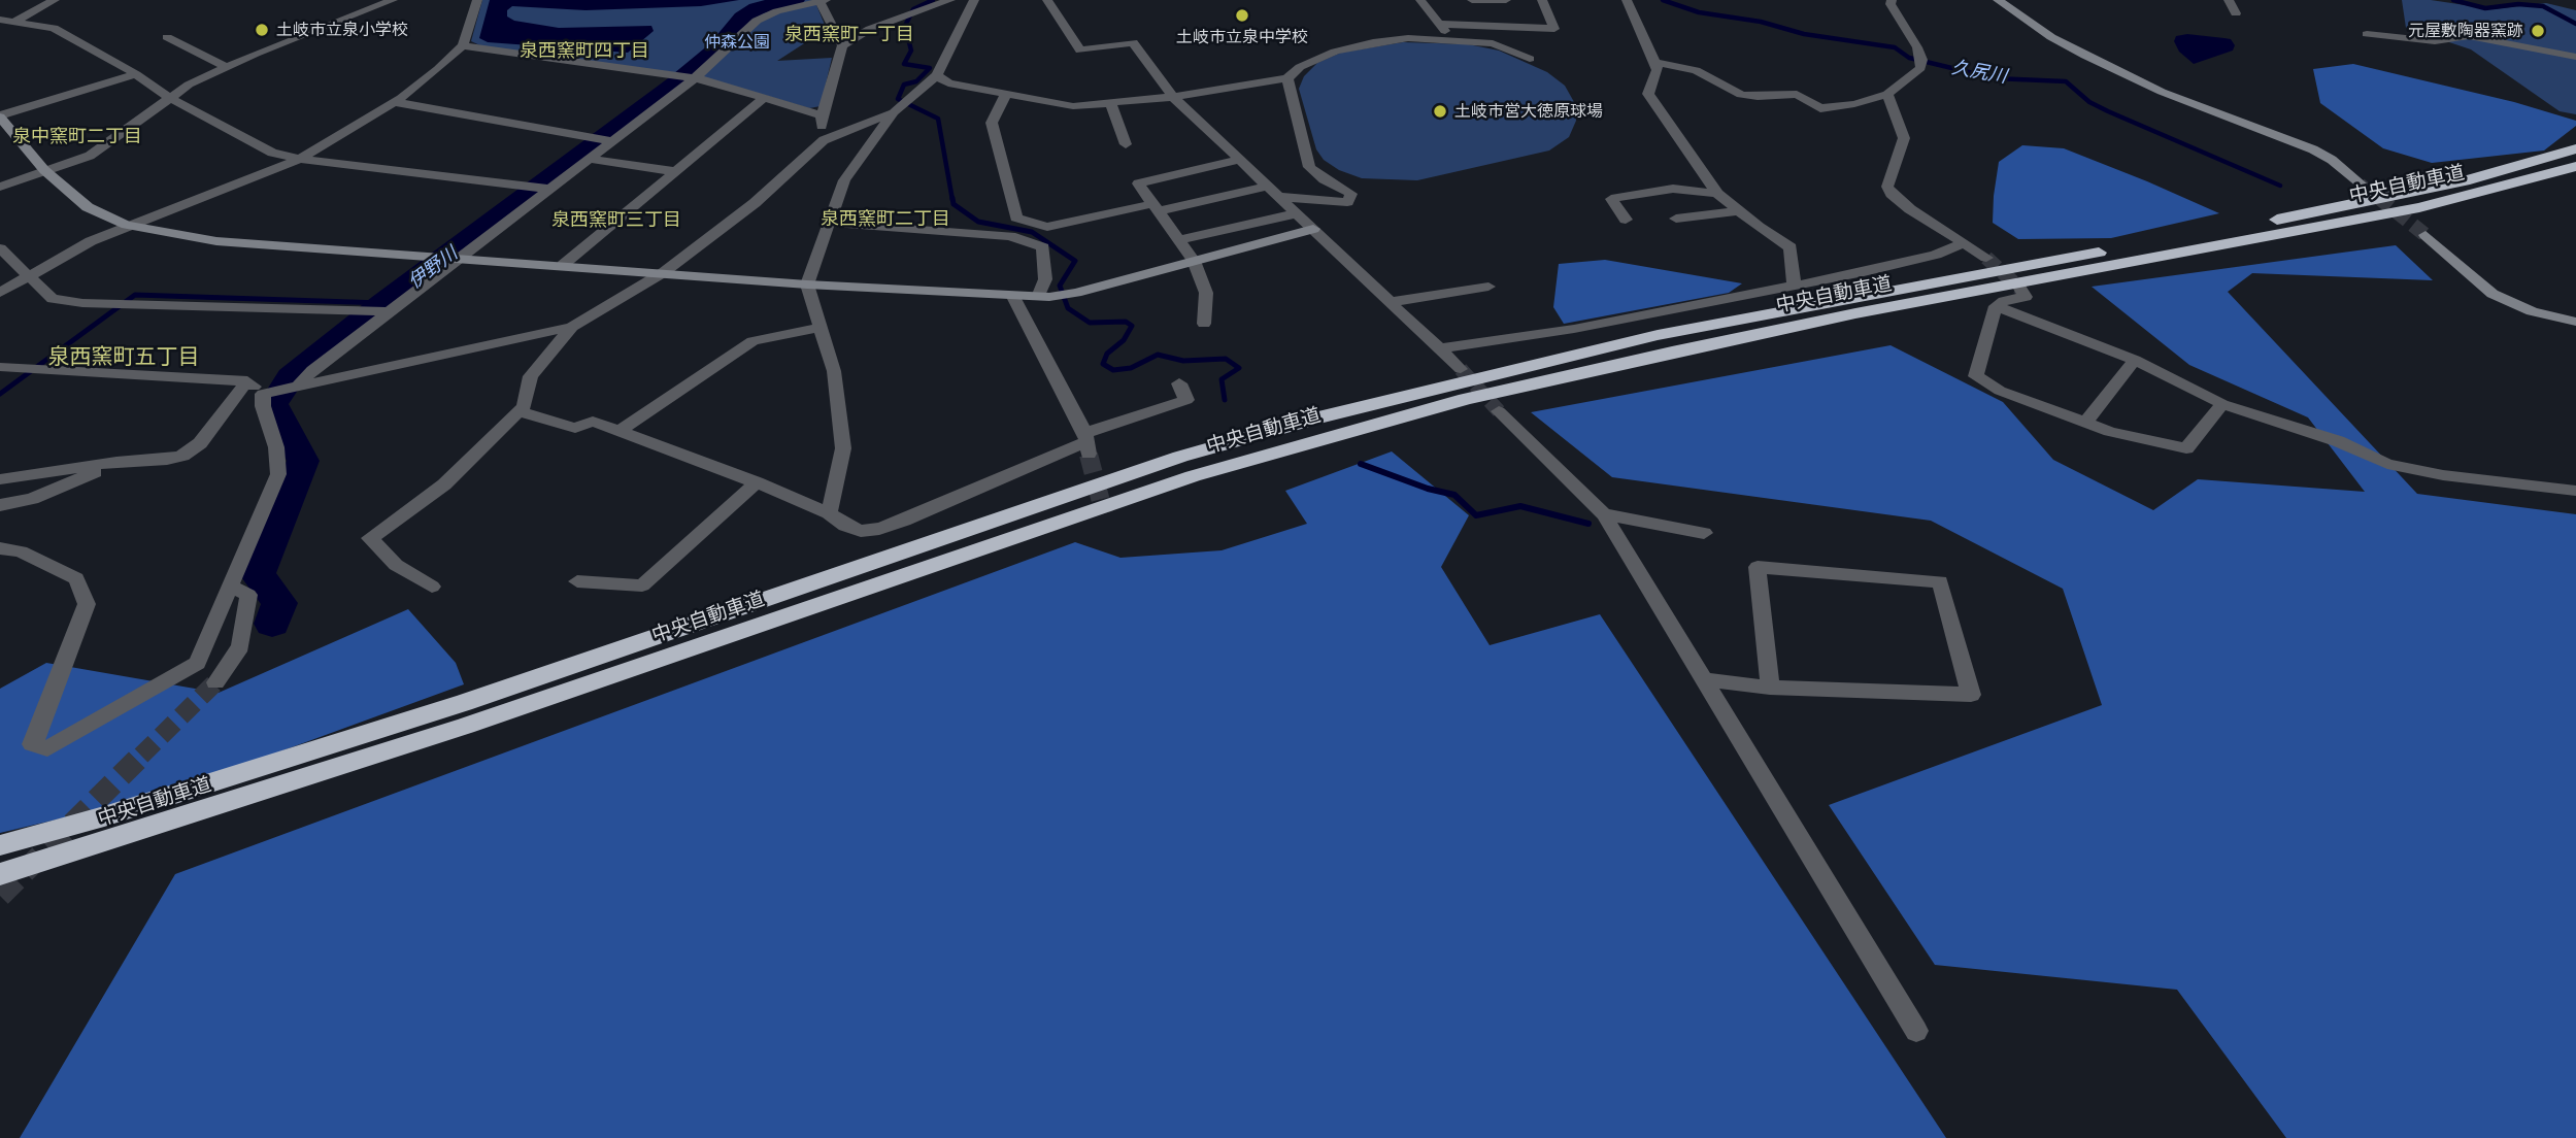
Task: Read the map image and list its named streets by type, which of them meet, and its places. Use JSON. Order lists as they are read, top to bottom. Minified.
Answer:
{"streets":{"highway":["中央自動車道"]},"districts":["泉西窯町一丁目","泉西窯町四丁目","泉中窯町二丁目","泉西窯町二丁目","泉西窯町三丁目","泉西窯町五丁目"],"water":["久尻川","伊野川"],"parks":["仲森公園"],"places":["土岐市立泉中学校","土岐市立泉小学校","元屋敷陶器窯跡","土岐市営大徳原球場"]}
